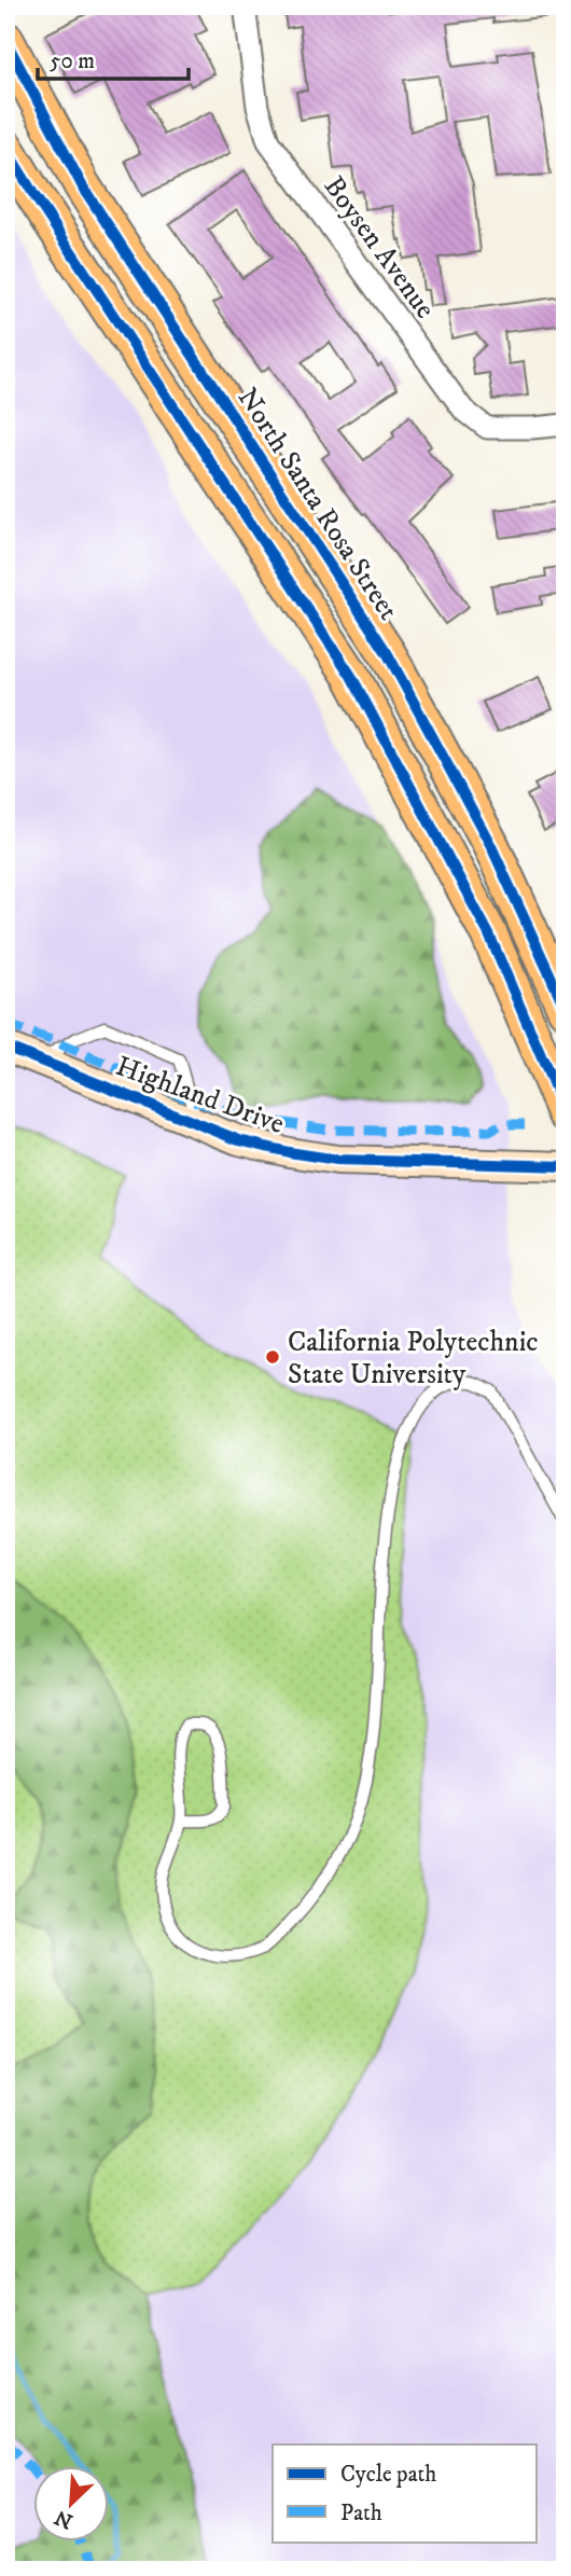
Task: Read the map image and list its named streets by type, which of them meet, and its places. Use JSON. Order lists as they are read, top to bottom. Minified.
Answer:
{"streets":{"highway":["North Santa Rosa Street"],"street":["Boysen Avenue","Highland Drive"]},"places":["California Polytechnic State University"],"legend":["Cycle path","Path"],"scale_bar":"50 m","north":"bottom left"}
